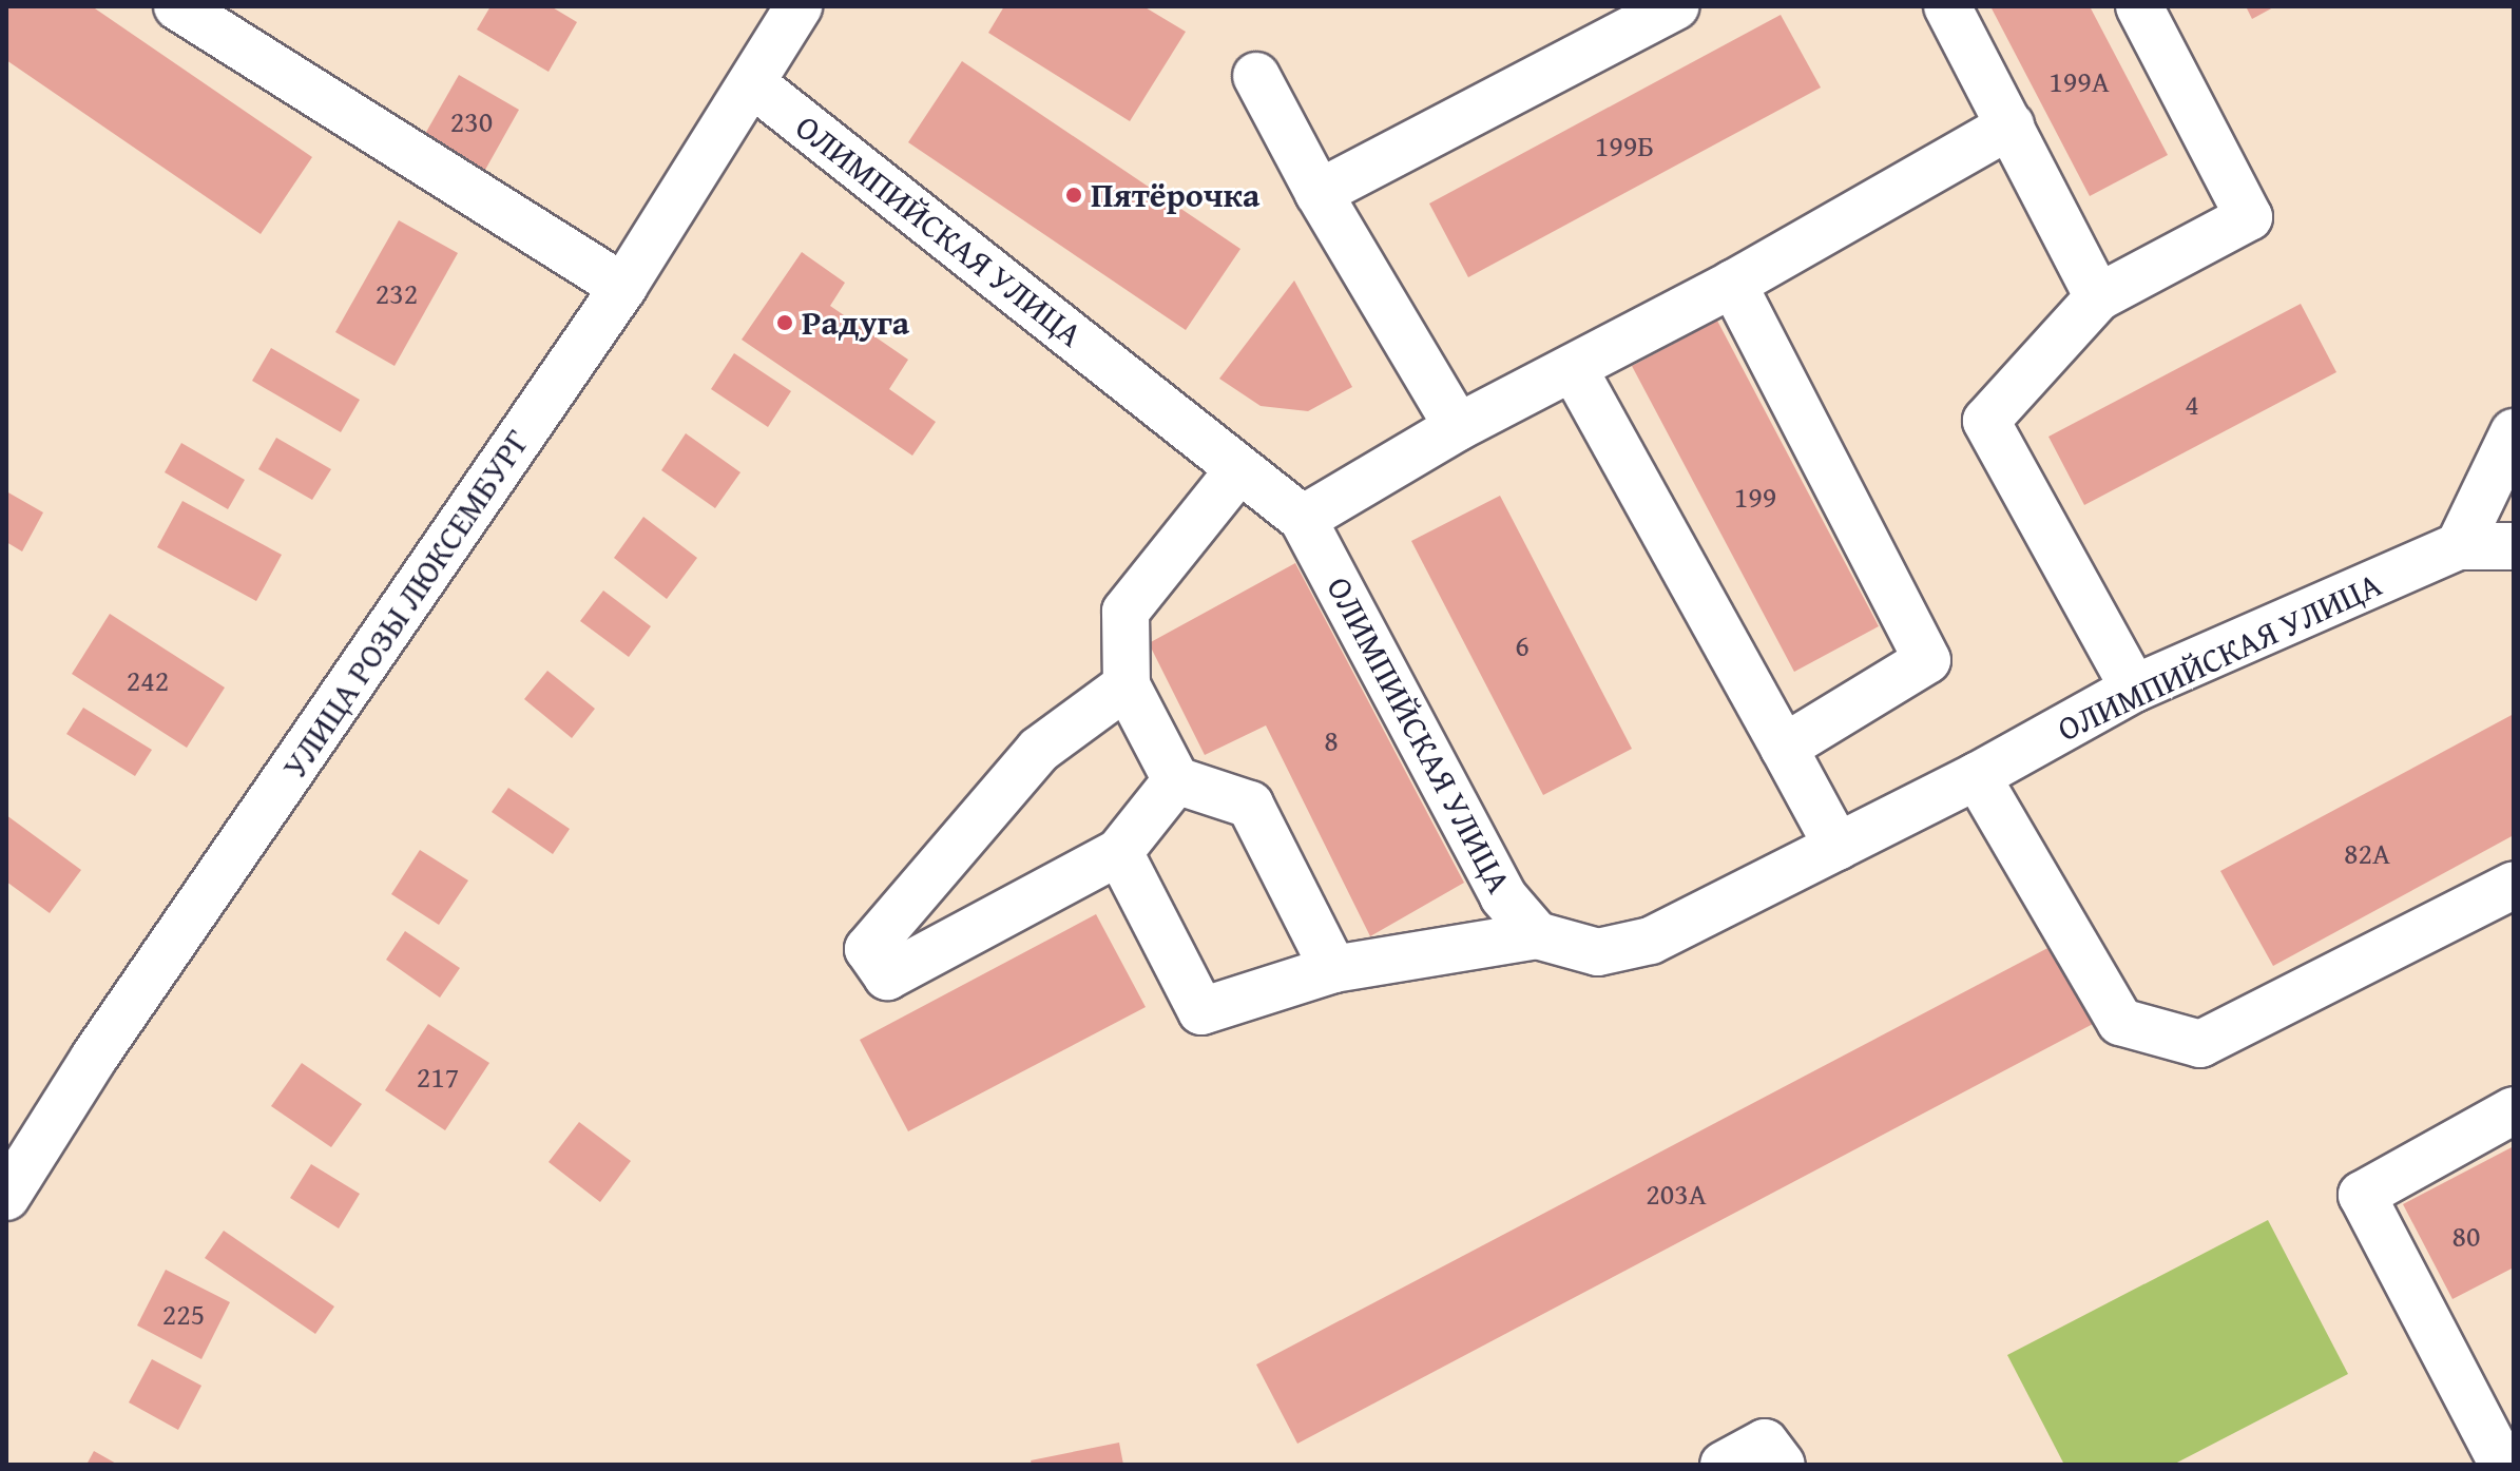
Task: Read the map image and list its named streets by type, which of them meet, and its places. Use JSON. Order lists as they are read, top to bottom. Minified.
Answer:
{"streets":{"street":["ОЛИМПИЙСКАЯ УЛИЦА","УЛИЦА РОЗЫ ЛЮКСЕМБУРГ"]},"crossings":[["ОЛИМПИЙСКАЯ УЛИЦА","УЛИЦА РОЗЫ ЛЮКСЕМБУРГ"]],"places":["Пятёрочка","Радуга"],"house_numbers":["199А","230","199Б","232","4","199","6","242","8","82А","217","203А","80","225"]}
